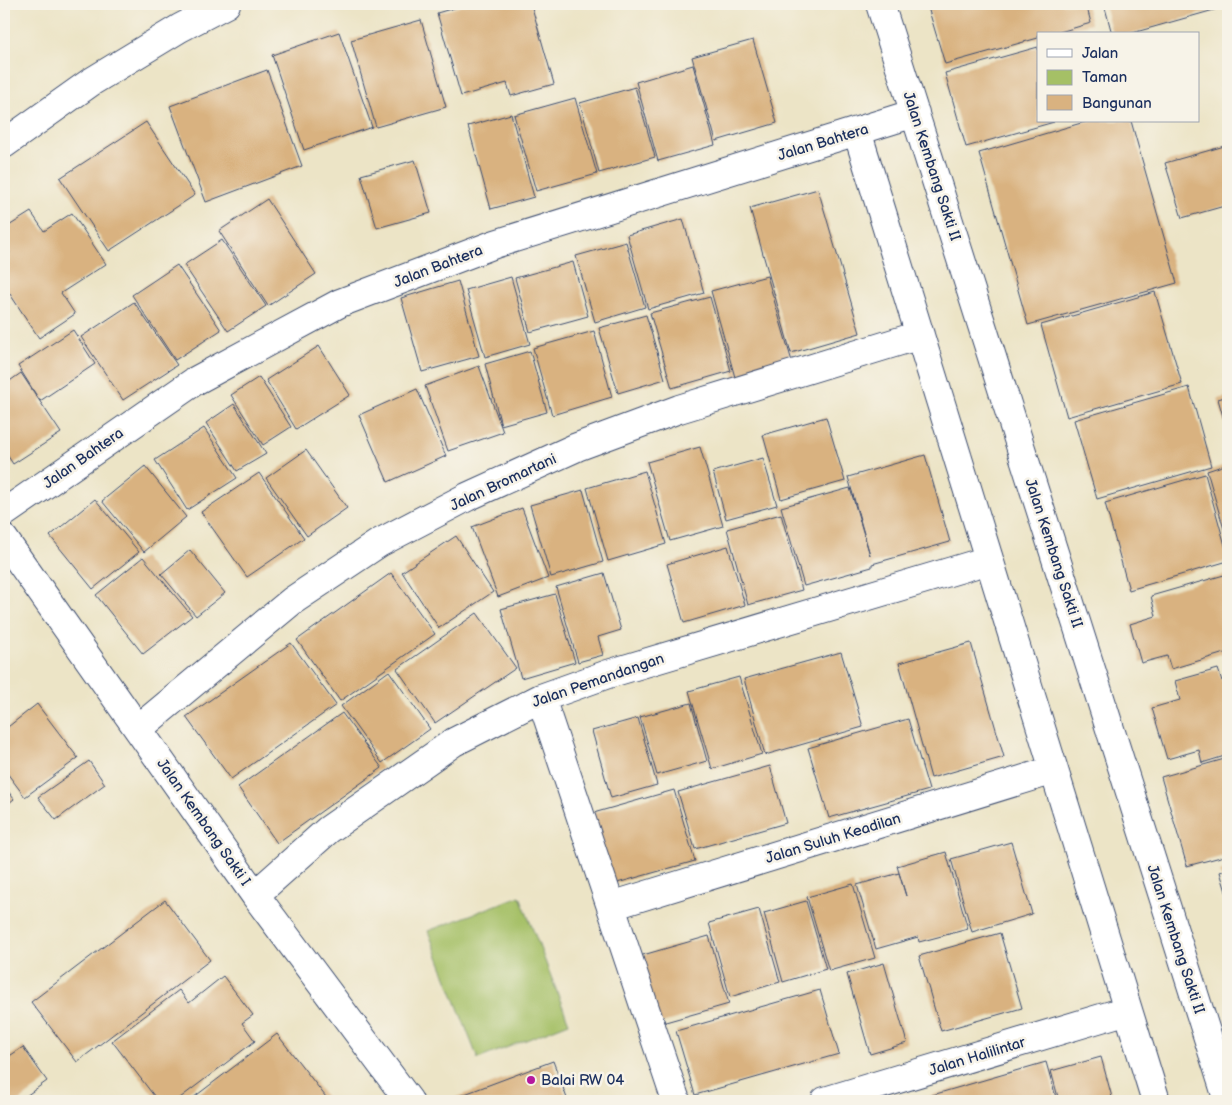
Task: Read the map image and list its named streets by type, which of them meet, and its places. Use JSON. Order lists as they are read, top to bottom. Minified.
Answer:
{"streets":{"street":["Jalan Bahtera","Jalan Kembang Sakti II","Jalan Bromartani","Jalan Pemandangan","Jalan Kembang Sakti I","Jalan Suluh Keadilan","Jalan Halilintar"]},"crossings":[["Jalan Bahtera","Jalan Kembang Sakti II"],["Jalan Bromartani","Jalan Kembang Sakti I"],["Jalan Pemandangan","Jalan Kembang Sakti I"]],"places":["Balai RW 04"],"legend":["Jalan","Taman","Bangunan"]}
